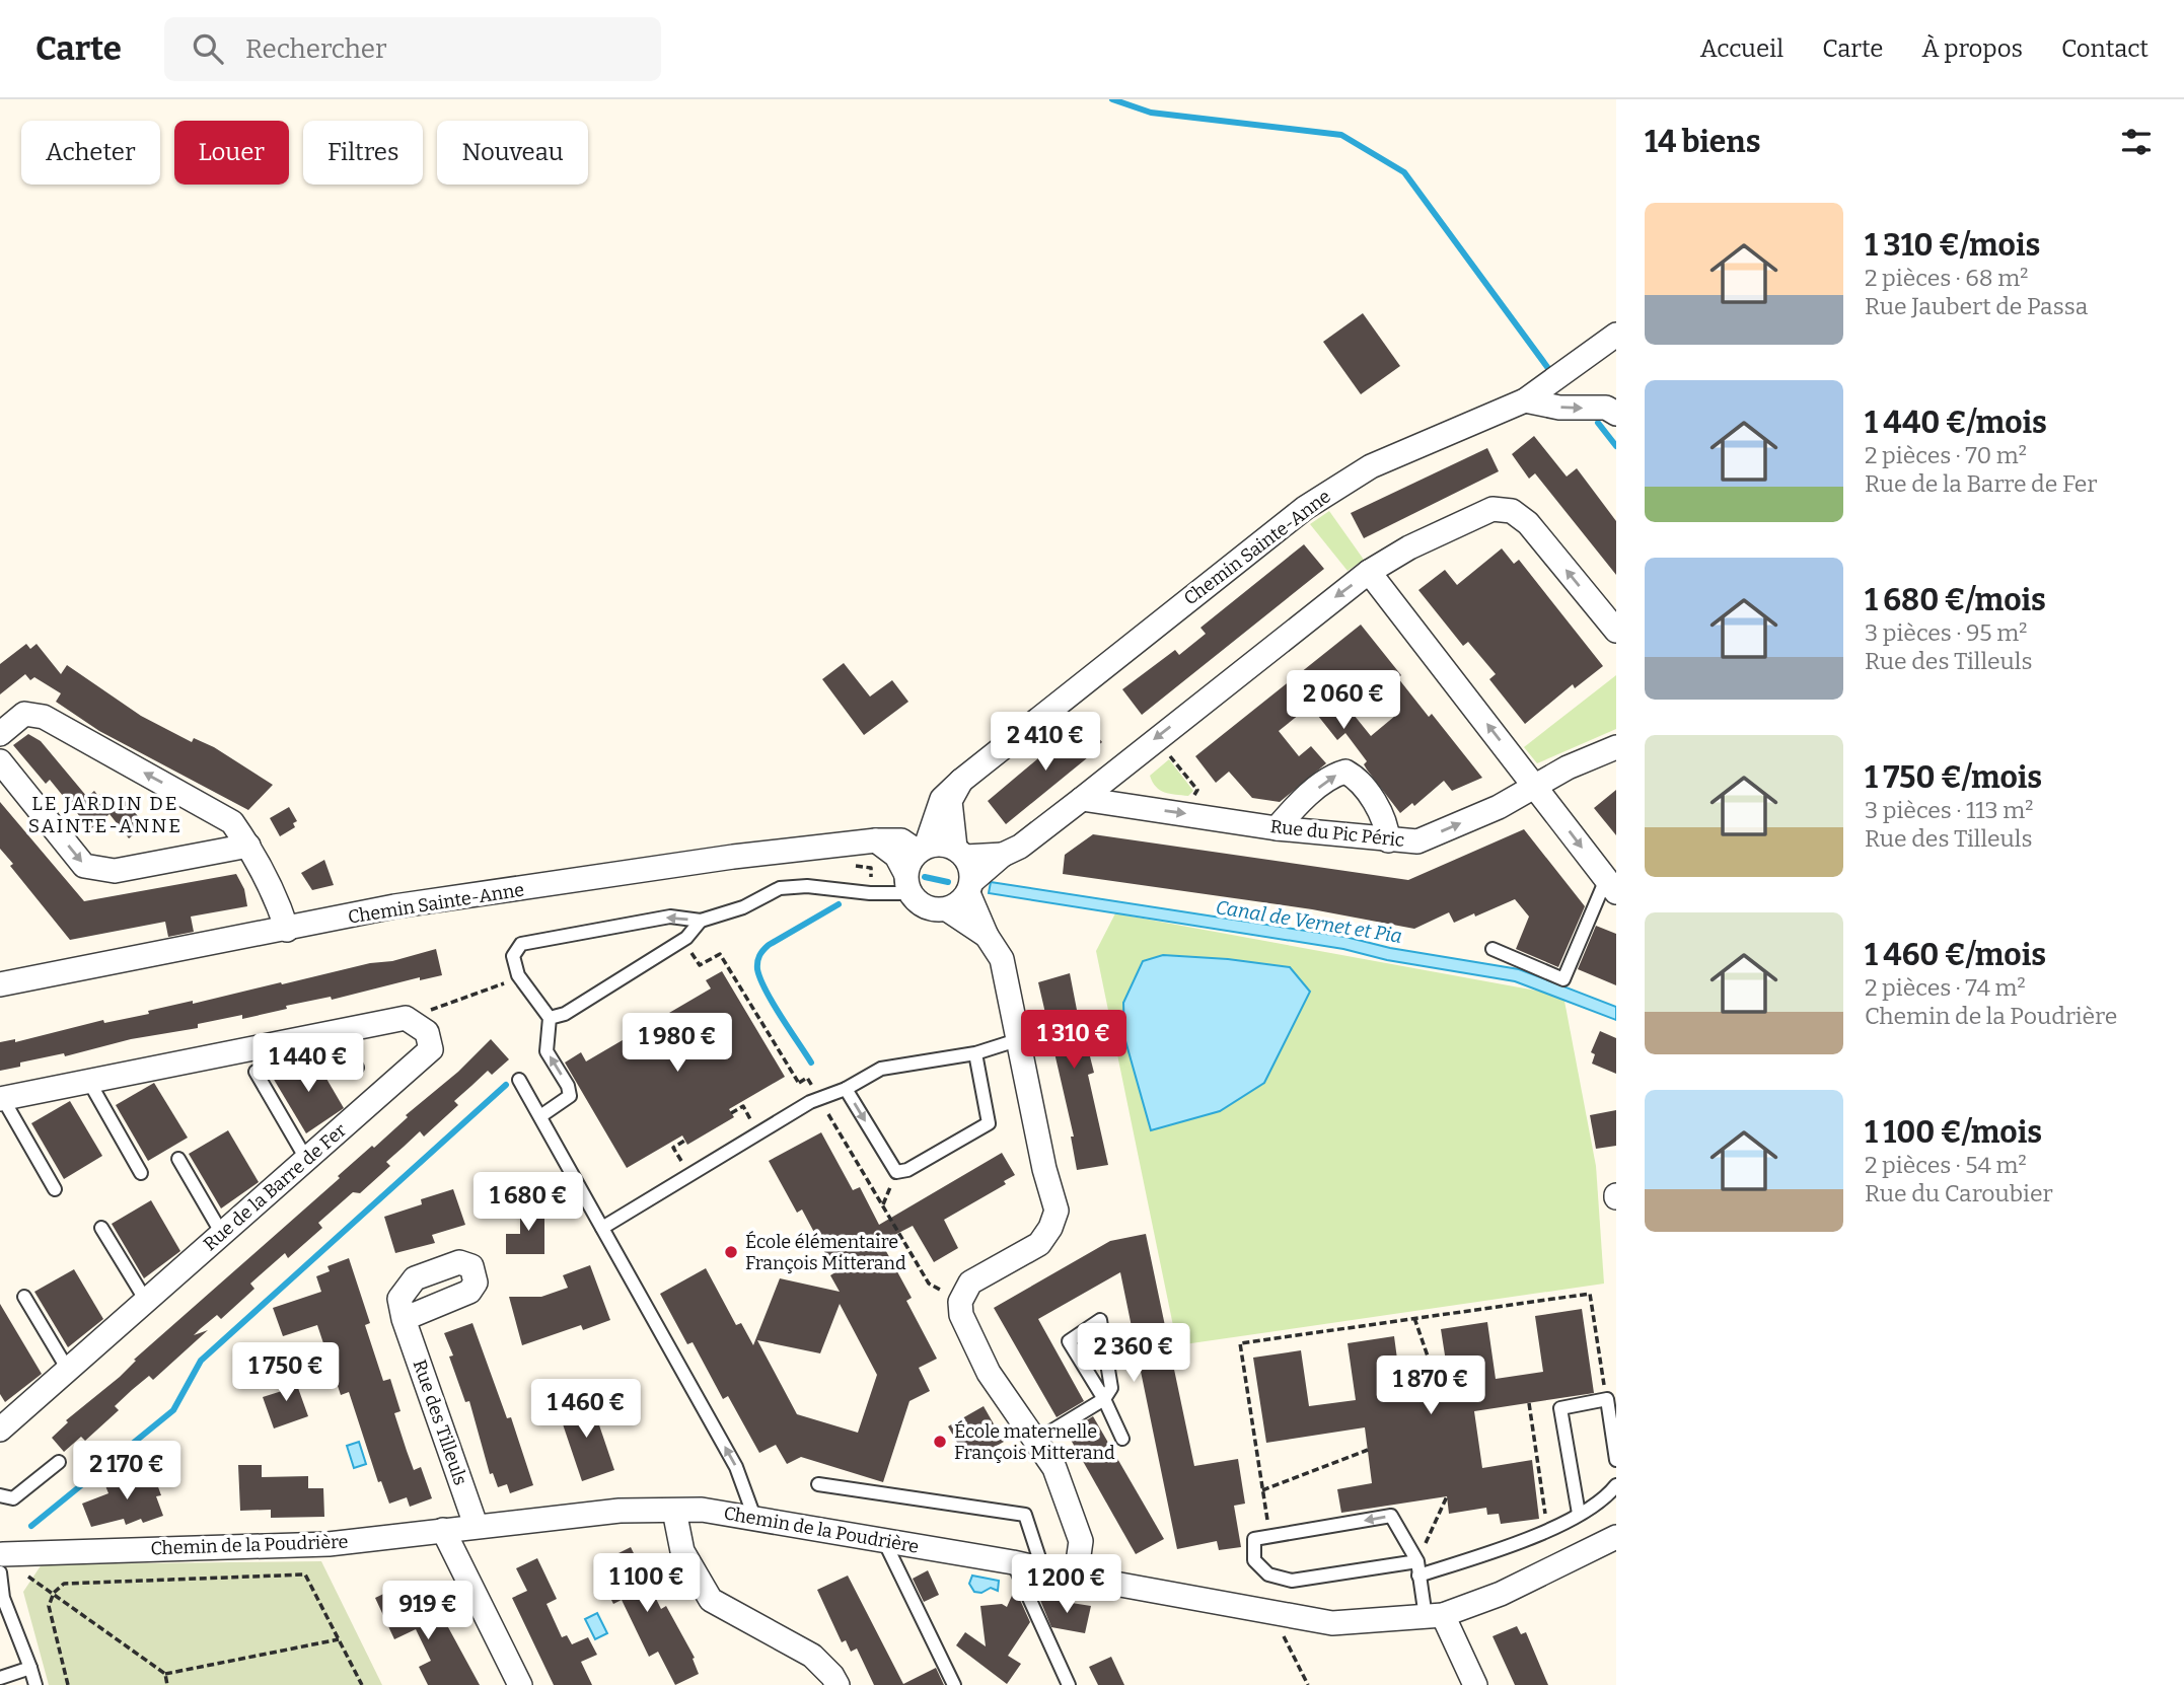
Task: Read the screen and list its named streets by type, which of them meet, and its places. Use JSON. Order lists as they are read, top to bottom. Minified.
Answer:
{"streets":{"street":["Chemin Sainte-Anne","Rue du Pic Péric","Rue de la Barre de Fer","Rue des Tilleuls","Chemin de la Poudrière"]},"crossings":[["Rue des Tilleuls","Chemin de la Poudrière"]],"one_way":["Rue du Pic Péric"],"districts":["LE JARDIN DE SAINTE-ANNE"],"water":["Canal de Vernet et Pia"],"places":["École élémentaire François Mitterand","École maternelle François Mitterand"],"page":{"header":"Carte","search":"Rechercher","nav":["Accueil","Carte","À propos","Contact"],"heading":"14 biens","chip":["Acheter","Louer","Filtres","Nouveau"],"list":[{"name":"1 310 €/mois","note":"2 pièces · 68 m² · Rue Jaubert de Passa"},{"name":"1 440 €/mois","note":"2 pièces · 70 m² · Rue de la Barre de Fer"},{"name":"1 680 €/mois","note":"3 pièces · 95 m² · Rue des Tilleuls"},{"name":"1 750 €/mois","note":"3 pièces · 113 m² · Rue des Tilleuls"},{"name":"1 460 €/mois","note":"2 pièces · 74 m² · Chemin de la Poudrière"},{"name":"1 100 €/mois","note":"2 pièces · 54 m² · Rue du Caroubier"}],"price":["2 060 €","2 410 €","1 310 €","1 980 €","1 440 €","1 680 €","2 360 €","1 750 €","1 870 €","1 460 €","2 170 €","1 100 €","1 200 €","919 €"]}}
